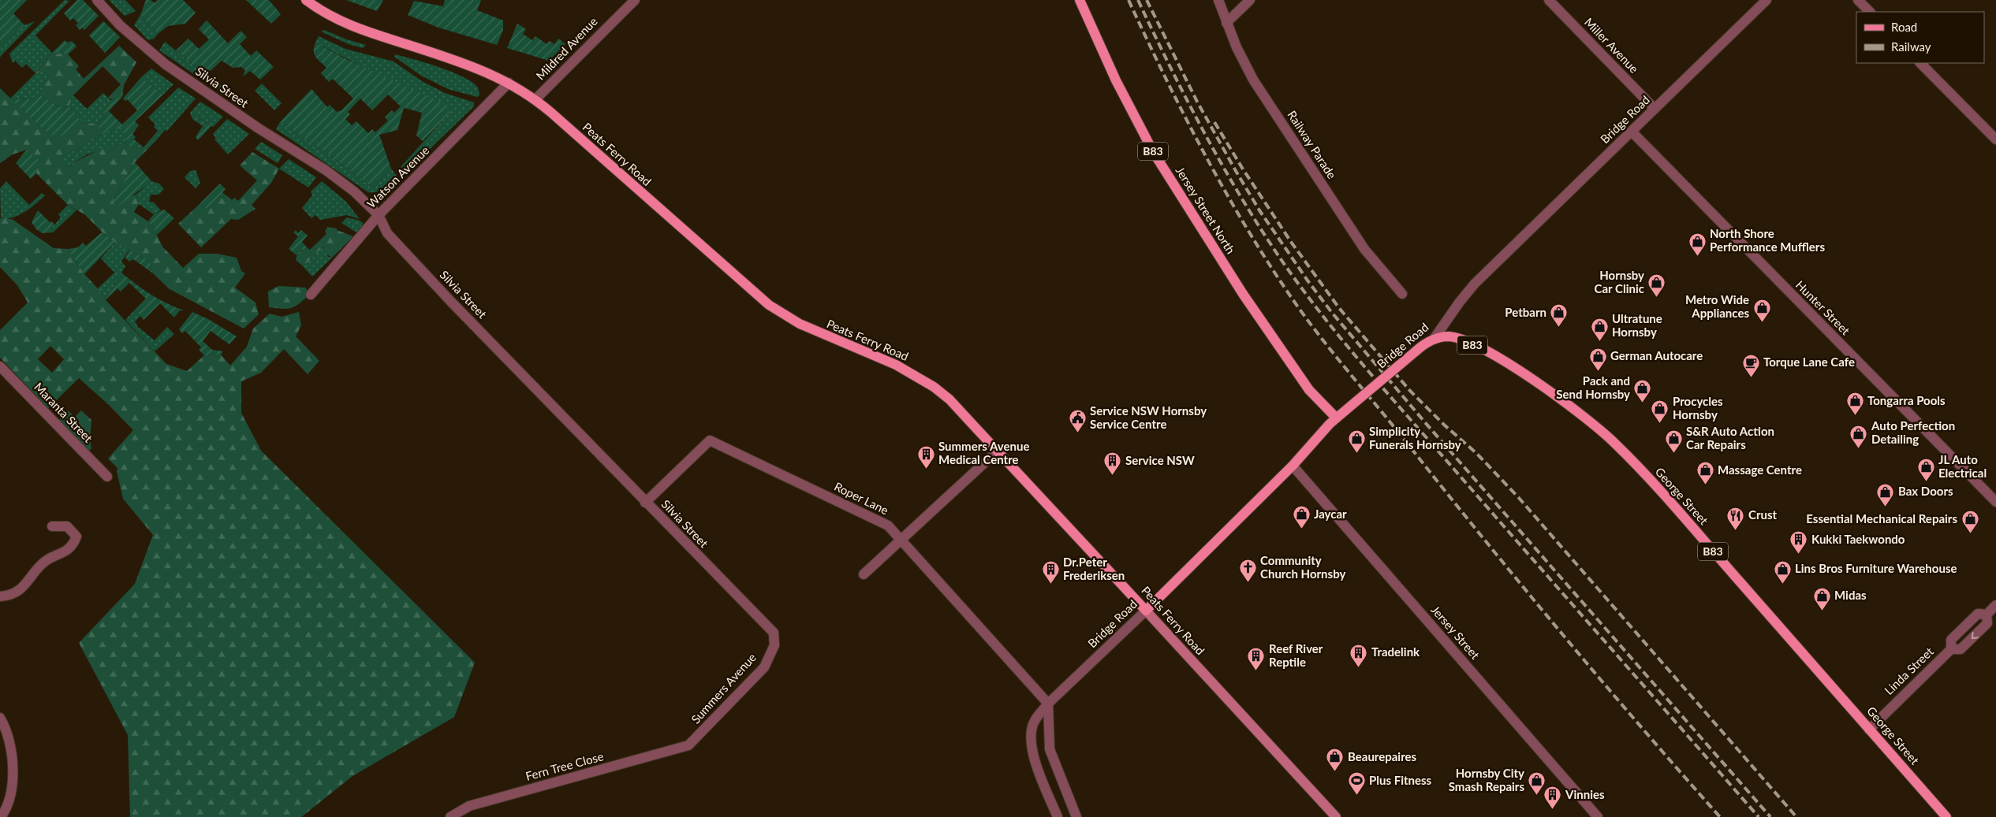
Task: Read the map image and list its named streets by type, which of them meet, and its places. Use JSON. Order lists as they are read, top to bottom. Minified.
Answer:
{"streets":{"main road":["Bridge Road","B83","Peats Ferry Road","Jersey Street North","George Street"],"street":["Miller Avenue","Mildred Avenue","Silvia Street","Railway Parade","Watson Avenue","Hunter Street","Maranta Street","Roper Lane","Jersey Street","Linda Street","Summers Avenue","Fern Tree Close"]},"crossings":[["Miller Avenue","Bridge Road"],["Mildred Avenue","Peats Ferry Road"],["Silvia Street","Watson Avenue"],["Silvia Street","Roper Lane"],["Silvia Street","Summers Avenue"],["Bridge Road","Peats Ferry Road"],["Bridge Road","Jersey Street North"],["Bridge Road","Hunter Street"],["Bridge Road","George Street"],["Bridge Road","Roper Lane"],["Bridge Road","Jersey Street"],["Peats Ferry Road","Watson Avenue"],["George Street","Linda Street"],["Summers Avenue","Fern Tree Close"]],"places":{"shop":["North Shore Performance Mufflers","Hornsby Car Clinic","Metro Wide Appliances","Petbarn","Ultratune Hornsby","German Autocare","Pack and Send Hornsby","Tongarra Pools","Procycles Hornsby","Auto Perfection Detailing","Simplicity Funerals Hornsby","S&R Auto Action Car Repairs","JL Auto Electrical","Massage Centre","Bax Doors","Jaycar","Essential Mechanical Repairs","Lins Bros Furniture Warehouse","Midas","Beaurepaires","Hornsby City Smash Repairs"],"cafe":["Torque Lane Cafe"],"public building":["Service NSW Hornsby Service Centre"],"building":["Summers Avenue Medical Centre","Service NSW","Kukki Taekwondo","Dr.Peter Frederiksen","Tradelink","Reef River Reptile","Vinnies"],"restaurant":["Crust"],"church":["Community Church Hornsby"],"sports":["Plus Fitness"]},"legend":["Road","Railway"]}
